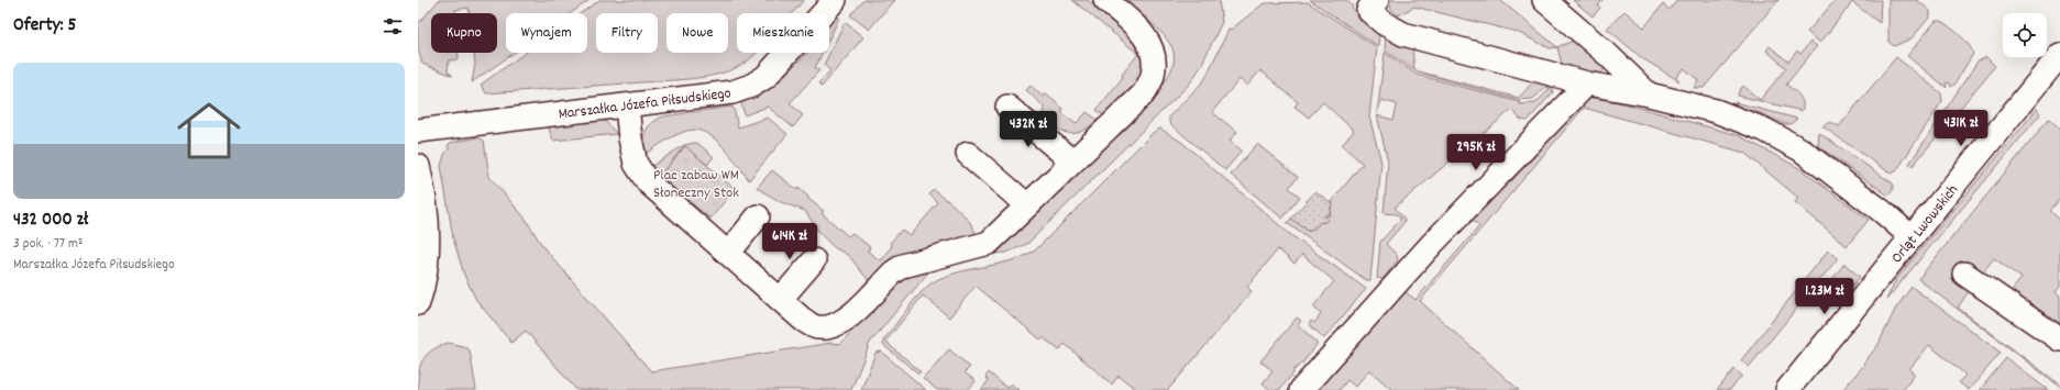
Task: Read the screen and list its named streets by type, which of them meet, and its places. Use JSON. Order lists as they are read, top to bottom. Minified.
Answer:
{"streets":{"street":["Marszałka Józefa Piłsudskiego","Orląt Lwowskich"]},"parks":["Plac zabaw WM Słoneczny Stok"],"page":{"heading":"Oferty: 5","chip":["Kupno","Wynajem","Filtry","Nowe","Mieszkanie"],"list":[{"name":"432 000 zł","note":"3 pok. · 77 m² · Marszałka Józefa Piłsudskiego"}],"price":["431K zł","432K zł","295K zł","614K zł","1.23M zł"]}}
